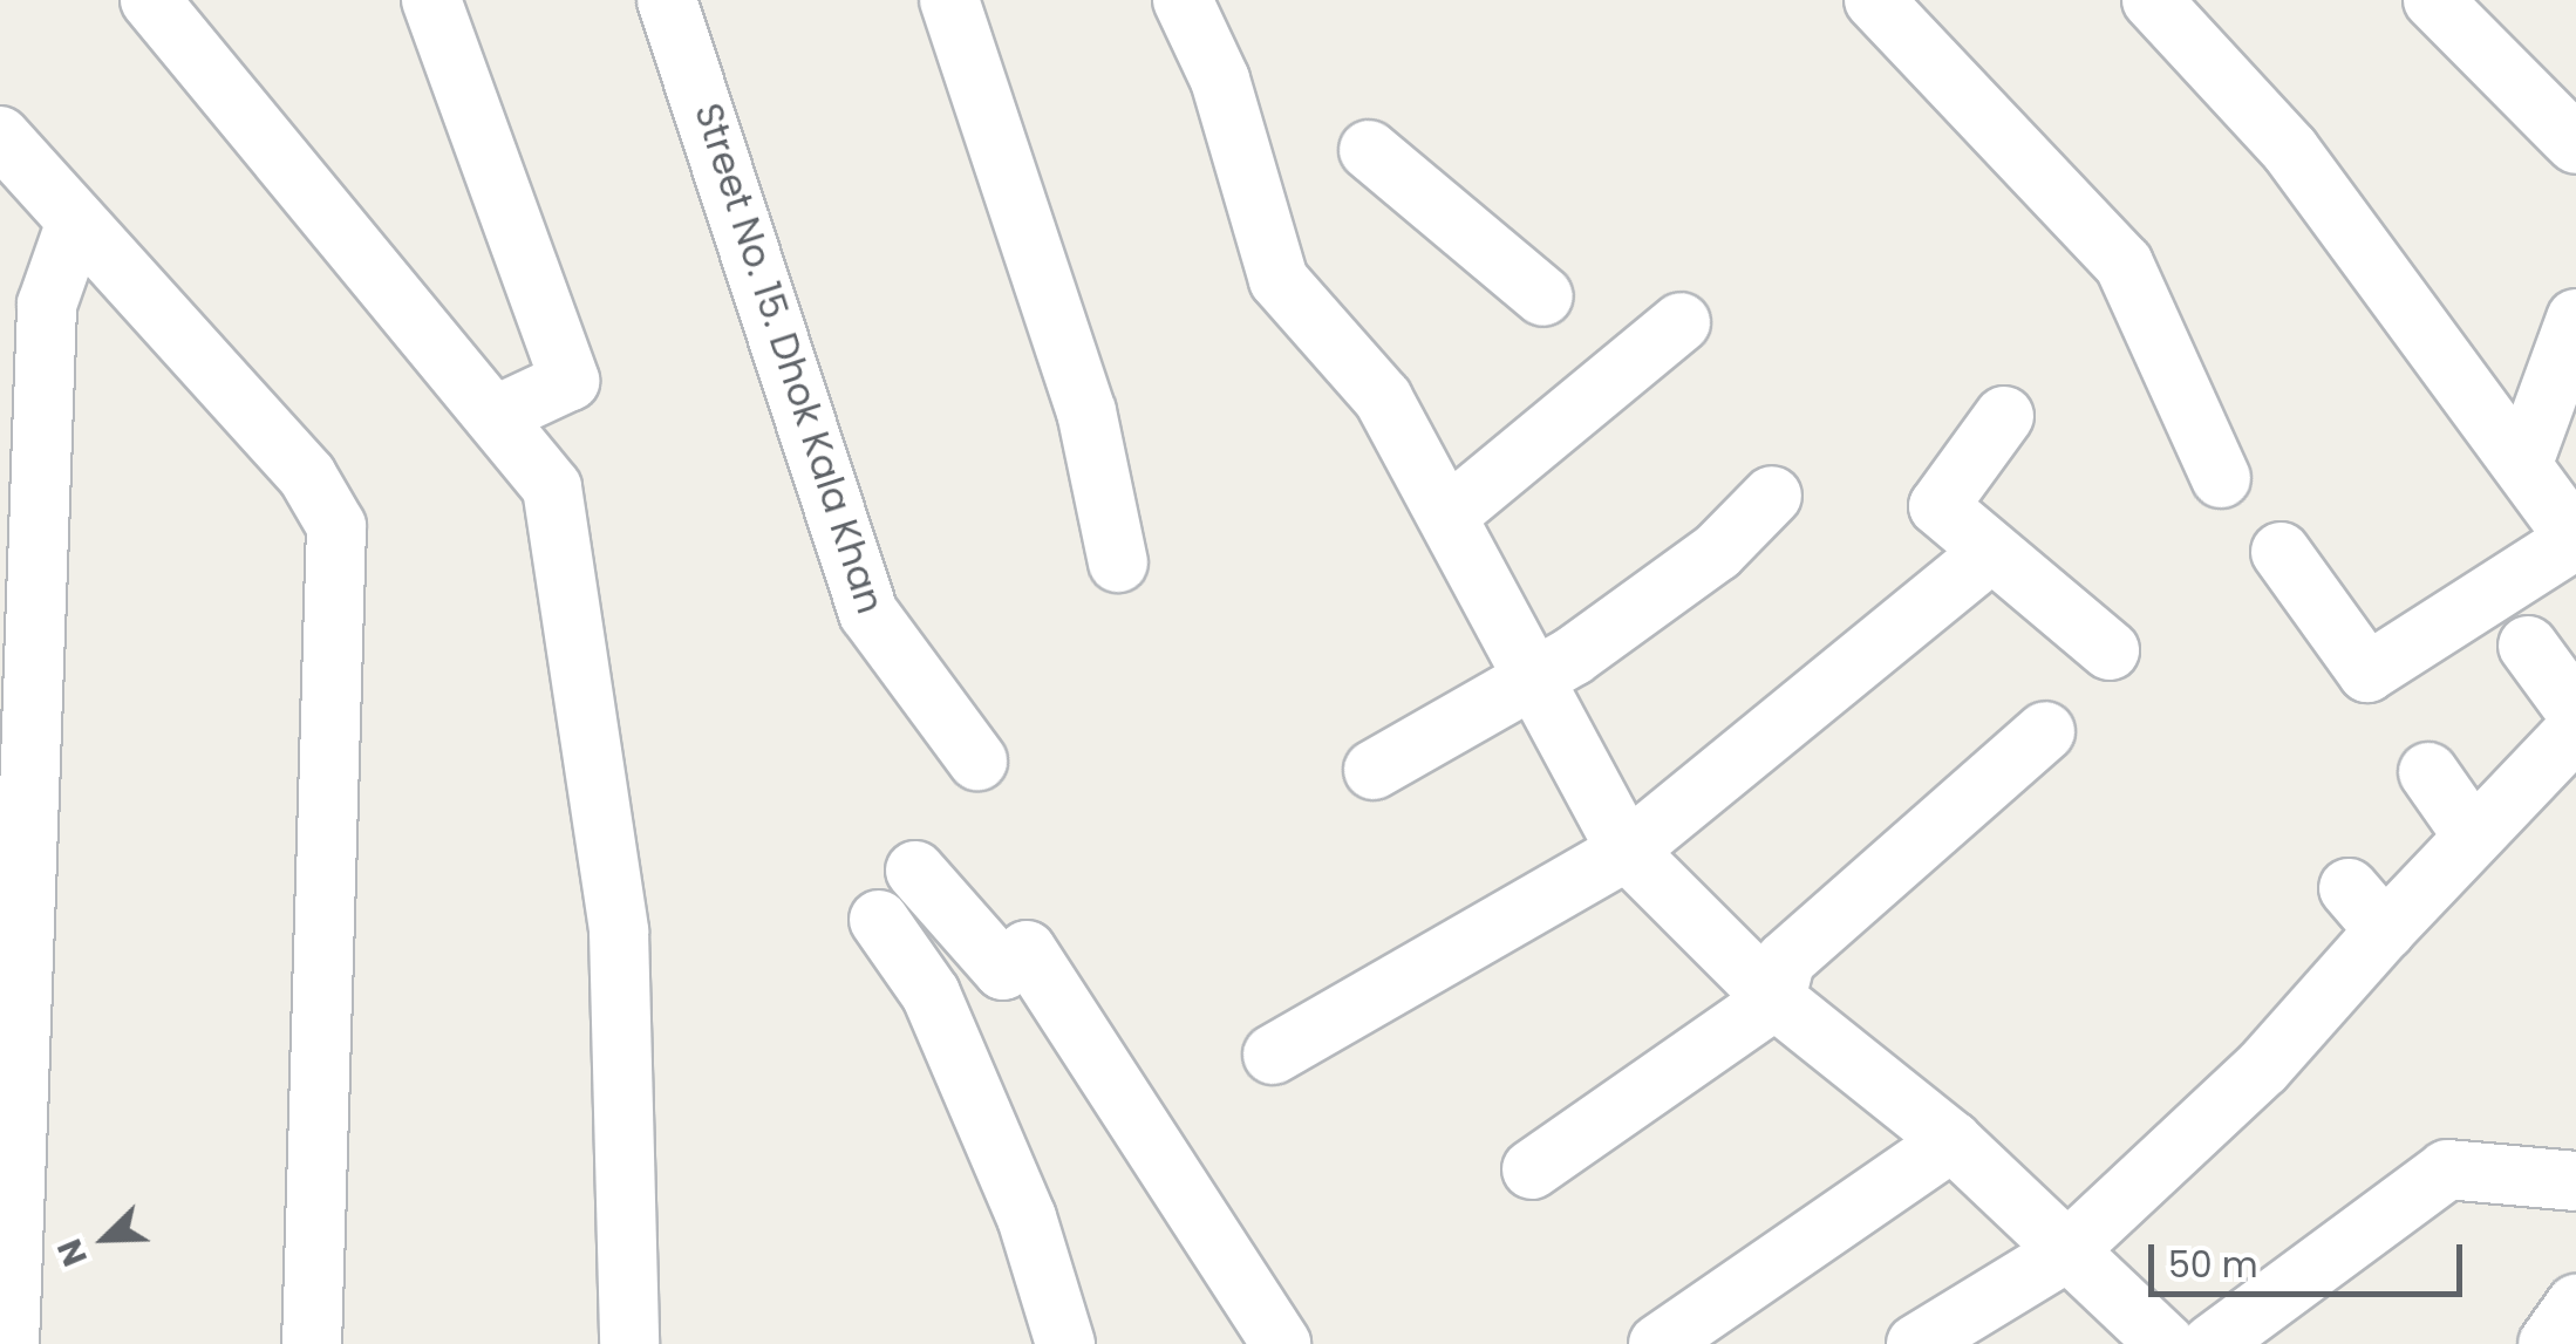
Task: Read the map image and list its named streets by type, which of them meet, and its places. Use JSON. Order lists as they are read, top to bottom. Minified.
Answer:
{"streets":{"street":["Street No. 15. Dhok Kala Khan"]},"scale_bar":"50 m","north":"bottom left"}
